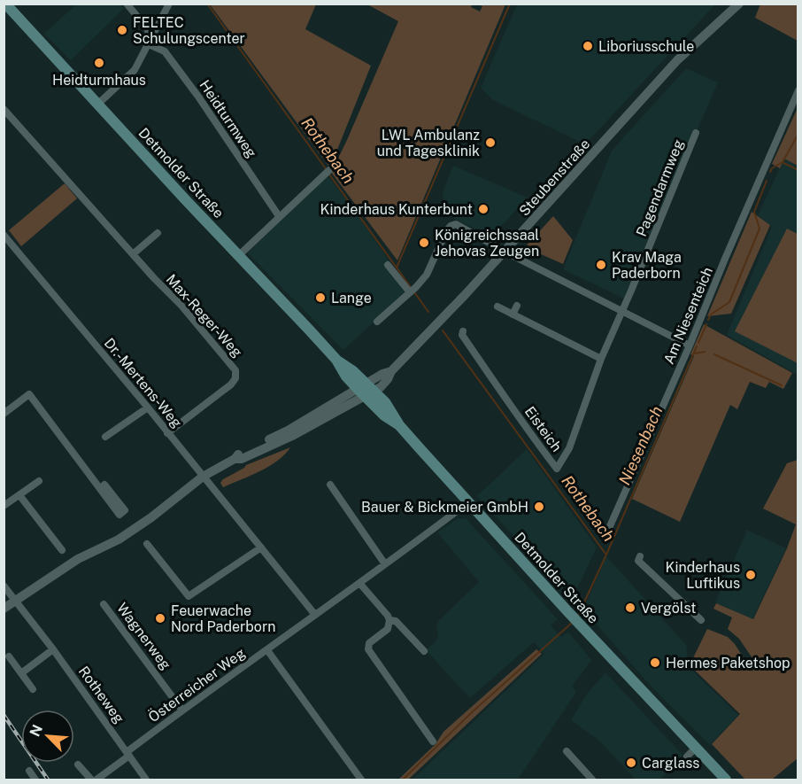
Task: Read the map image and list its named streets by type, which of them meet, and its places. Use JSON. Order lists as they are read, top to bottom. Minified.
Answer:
{"streets":{"main road":["Detmolder Straße"],"street":["Heidturmweg","Steubenstraße","Pagendarmweg","Max-Reger-Weg","Am Niesenteich","Dr.-Mertens-Weg","Eisteich","Wagnerweg","Österreicher Weg","Rotheweg"]},"crossings":[["Detmolder Straße","Steubenstraße"],["Detmolder Straße","Österreicher Weg"],["Steubenstraße","Dr.-Mertens-Weg"],["Steubenstraße","Rotheweg"],["Pagendarmweg","Eisteich"],["Max-Reger-Weg","Dr.-Mertens-Weg"],["Dr.-Mertens-Weg","Österreicher Weg"],["Wagnerweg","Österreicher Weg"],["Österreicher Weg","Rotheweg"]],"water":["Rothebach","Niesenbach"],"places":["FELTEC Schulungscenter","Liboriusschule","Heidturmhaus","LWL Ambulanz und Tagesklinik","Kinderhaus Kunterbunt","Königreichssaal Jehovas Zeugen","Krav Maga Paderborn","Lange","Bauer & Bickmeier GmbH","Kinderhaus Luftikus","Vergölst","Feuerwache Nord Paderborn","Hermes Paketshop","Carglass"],"north":"top left"}
